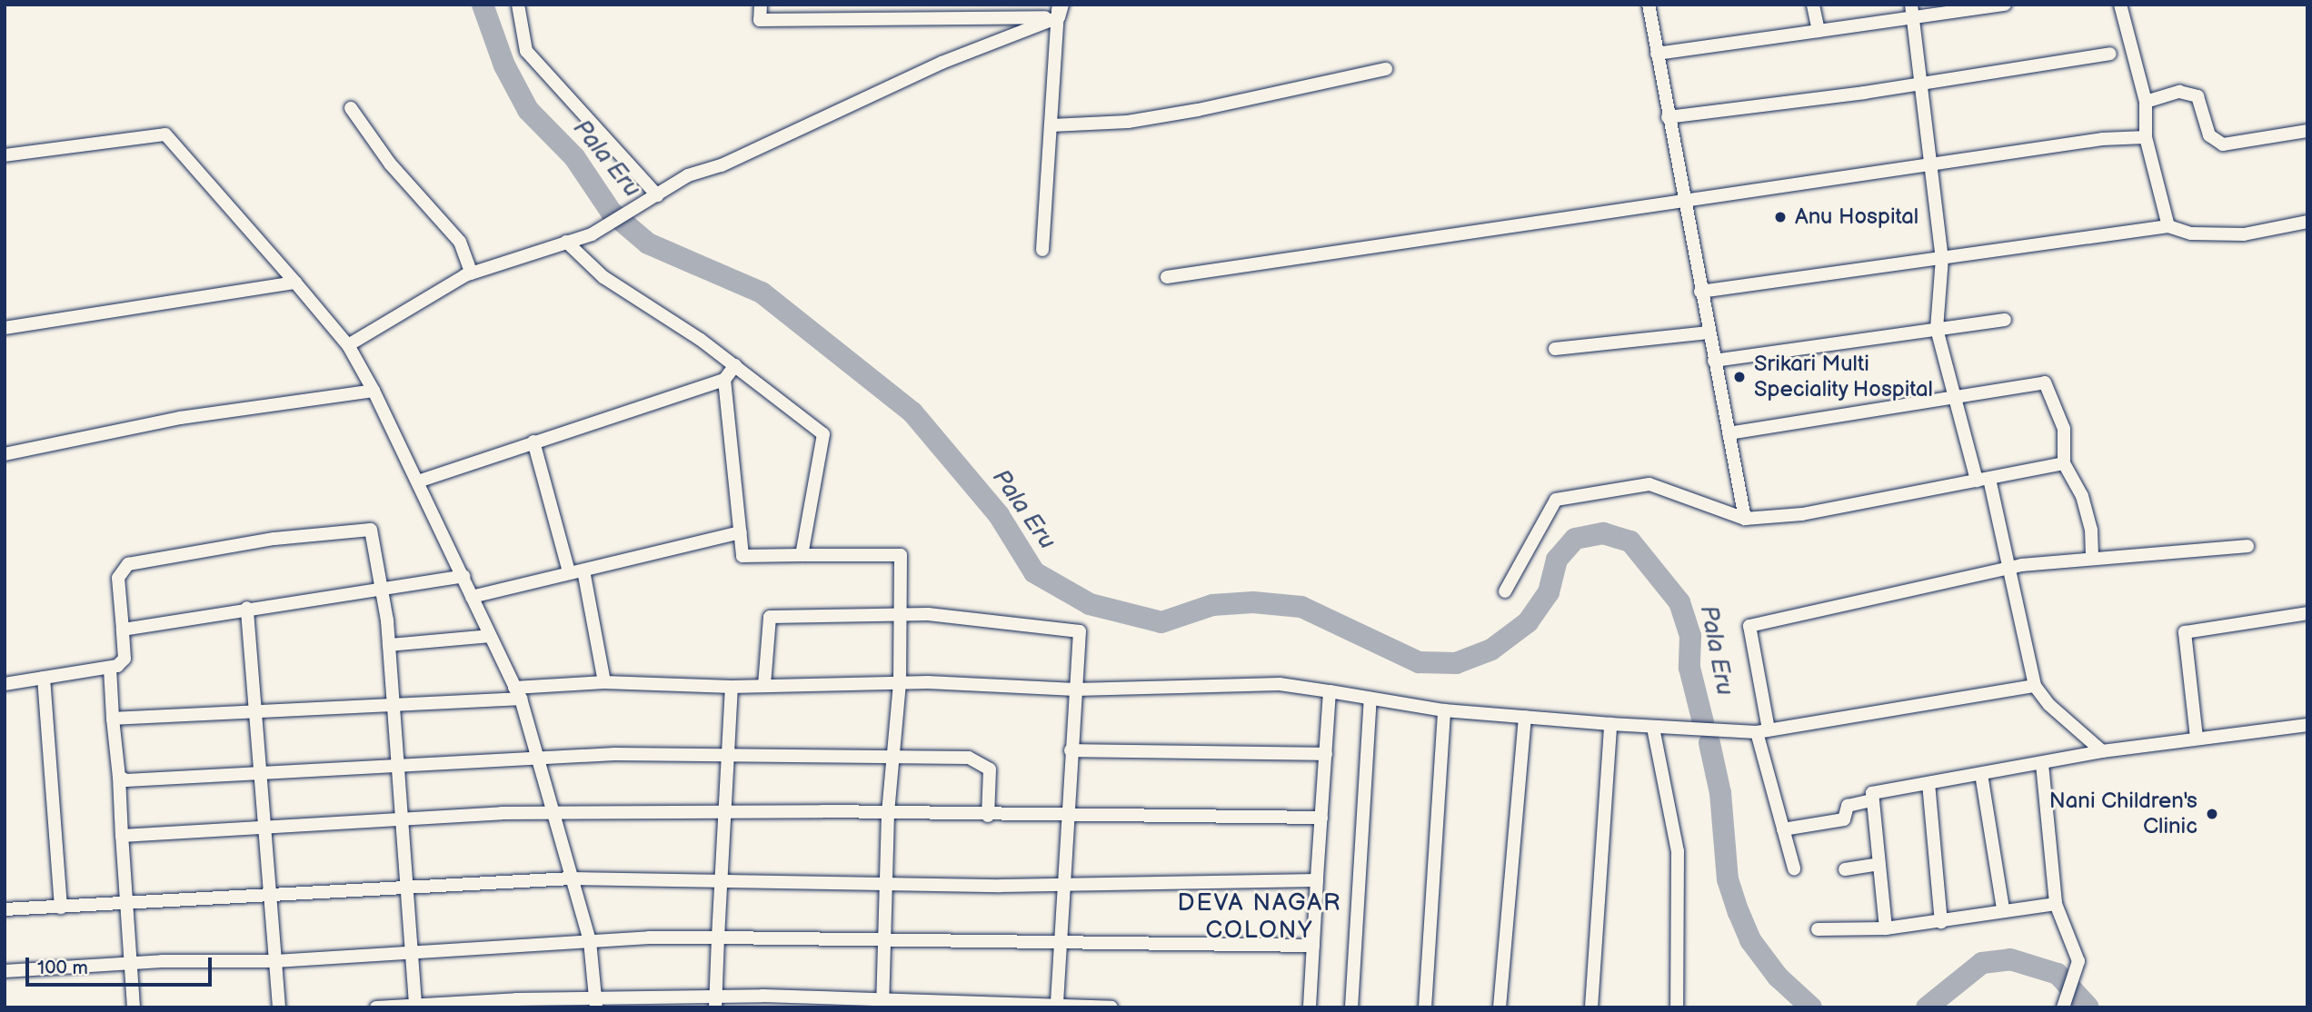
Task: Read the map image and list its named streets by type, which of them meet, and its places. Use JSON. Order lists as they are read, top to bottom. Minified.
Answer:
{"districts":["DEVA NAGAR COLONY"],"water":["Pala Eru"],"places":["Anu Hospital","Srikari Multi Speciality Hospital","Nani Children's Clinic"],"scale_bar":"100 m"}
